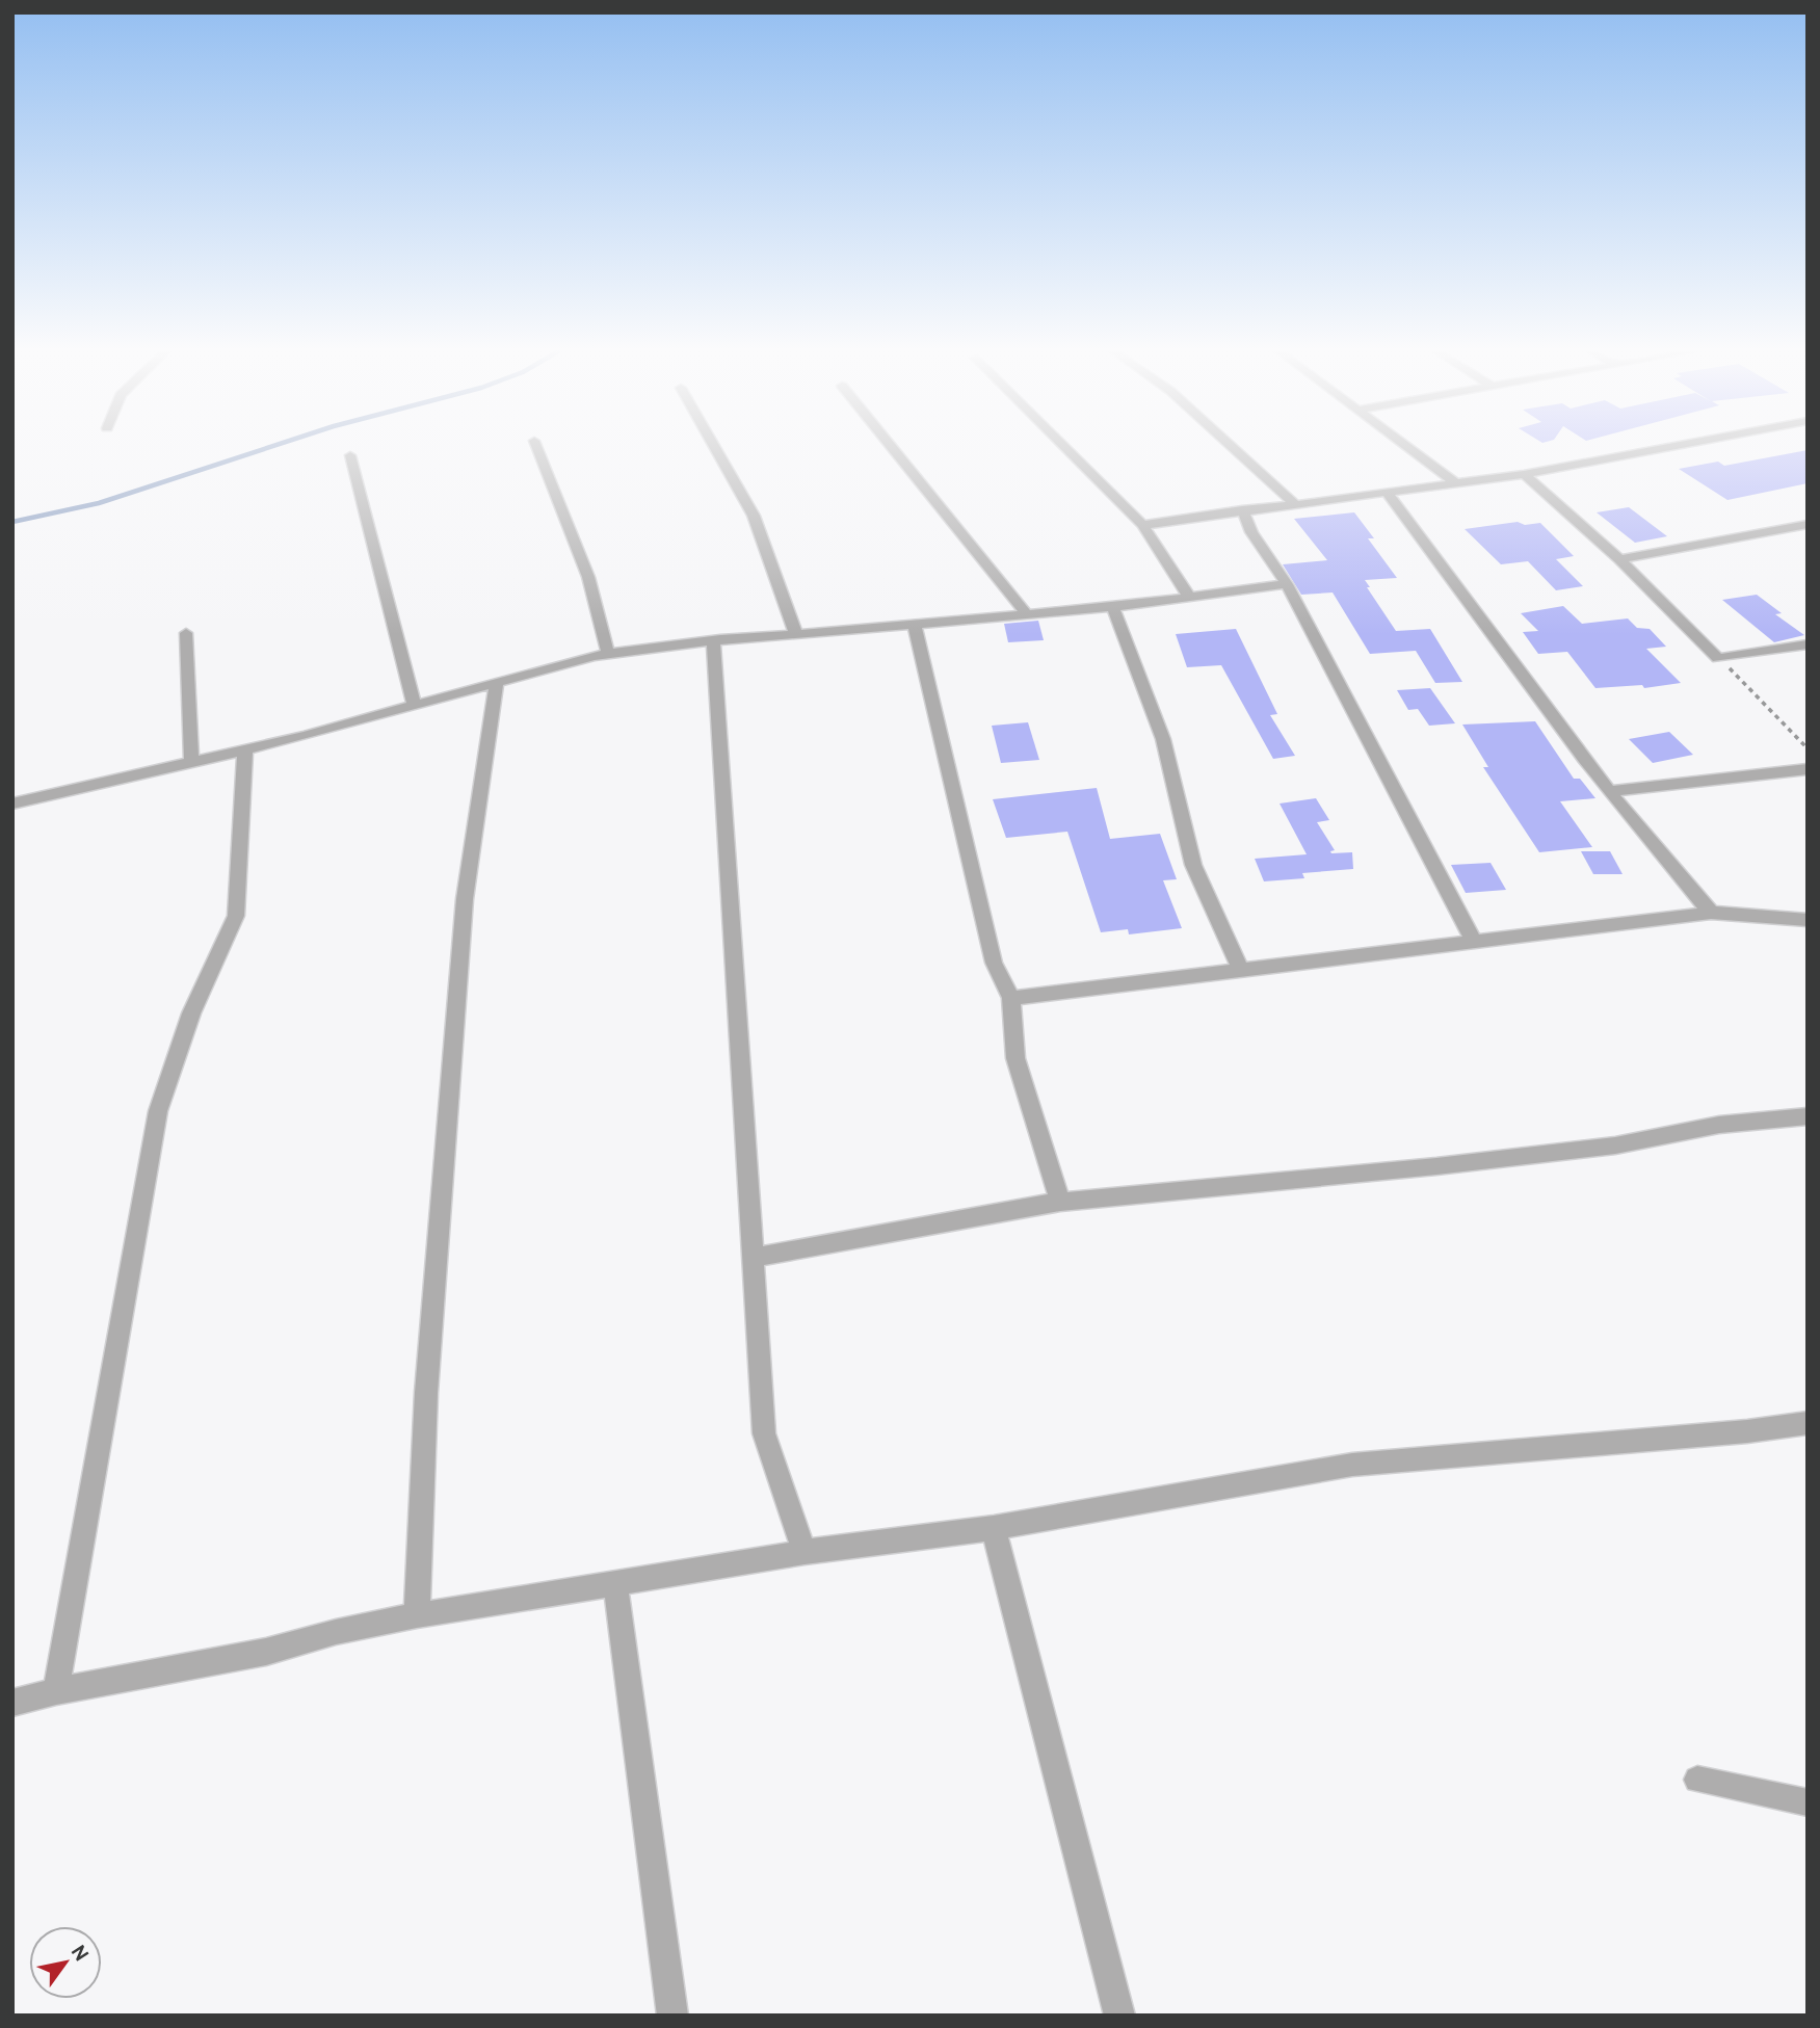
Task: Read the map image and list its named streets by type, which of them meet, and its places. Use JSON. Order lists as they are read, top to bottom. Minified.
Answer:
{"north":"top right"}
